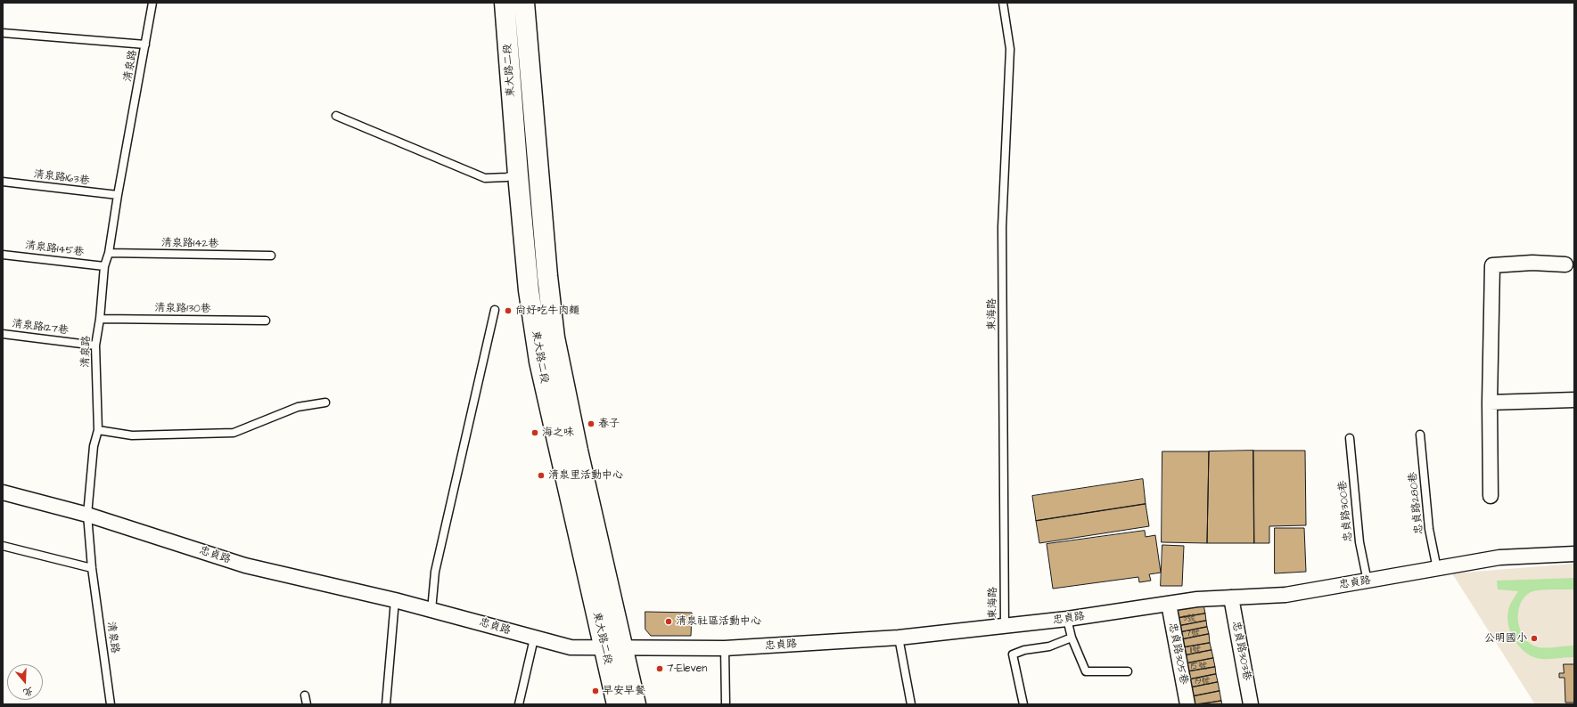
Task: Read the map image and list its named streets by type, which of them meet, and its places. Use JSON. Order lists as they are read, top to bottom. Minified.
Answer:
{"streets":{"street":["東大路二段","忠貞路","忠貞路303巷","忠貞路305巷"],"lane":["清泉路","清泉路163巷","清泉路142巷","清泉路145巷","清泉路130巷","東海路","清泉路127巷","忠貞路280巷","忠貞路300巷"]},"crossings":[["清泉路","清泉路163巷"],["清泉路","清泉路142巷"],["清泉路","清泉路145巷"],["清泉路","清泉路130巷"],["清泉路","清泉路127巷"],["清泉路","忠貞路"],["東大路二段","忠貞路"],["東海路","忠貞路"],["忠貞路280巷","忠貞路"],["忠貞路300巷","忠貞路"],["忠貞路","忠貞路303巷"],["忠貞路","忠貞路305巷"]],"places":["尚好吃牛肉麵","春子","海之味","清泉里活動中心","清泉社區活動中心","公明國小","7-Eleven","早安早餐"],"house_numbers":["3號","7號","11號","15號","19號"],"north":"bottom"}
